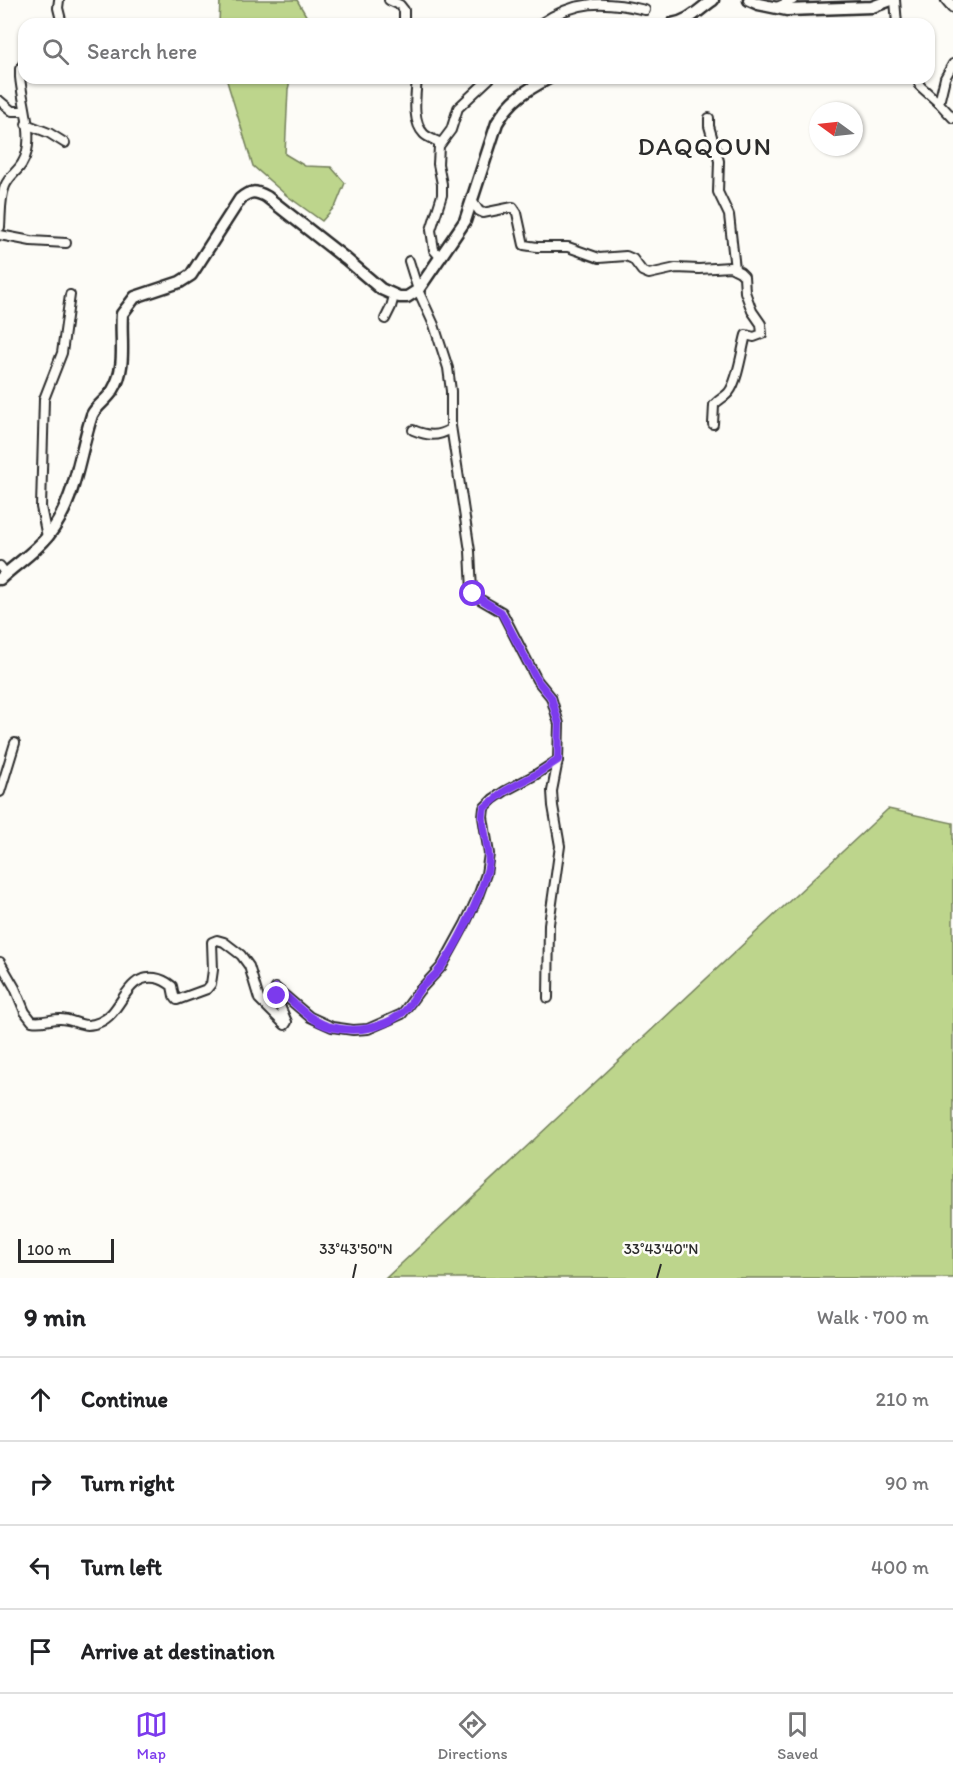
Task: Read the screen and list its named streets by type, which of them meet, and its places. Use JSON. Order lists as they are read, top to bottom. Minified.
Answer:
{"districts":["DAQQOUN"],"scale_bar":"100 m","north":"left","page":{"search":"Search here","scale":"100 m","heading":["9 min","Walk · 700 m"],"list":[["Continue","210 m"],["Turn right","90 m"],["Turn left","400 m"],"Arrive at destination"],"nav":["Map","Directions","Saved"]},"coordinates":["33°43'50\"N","33°43'40\"N"]}
